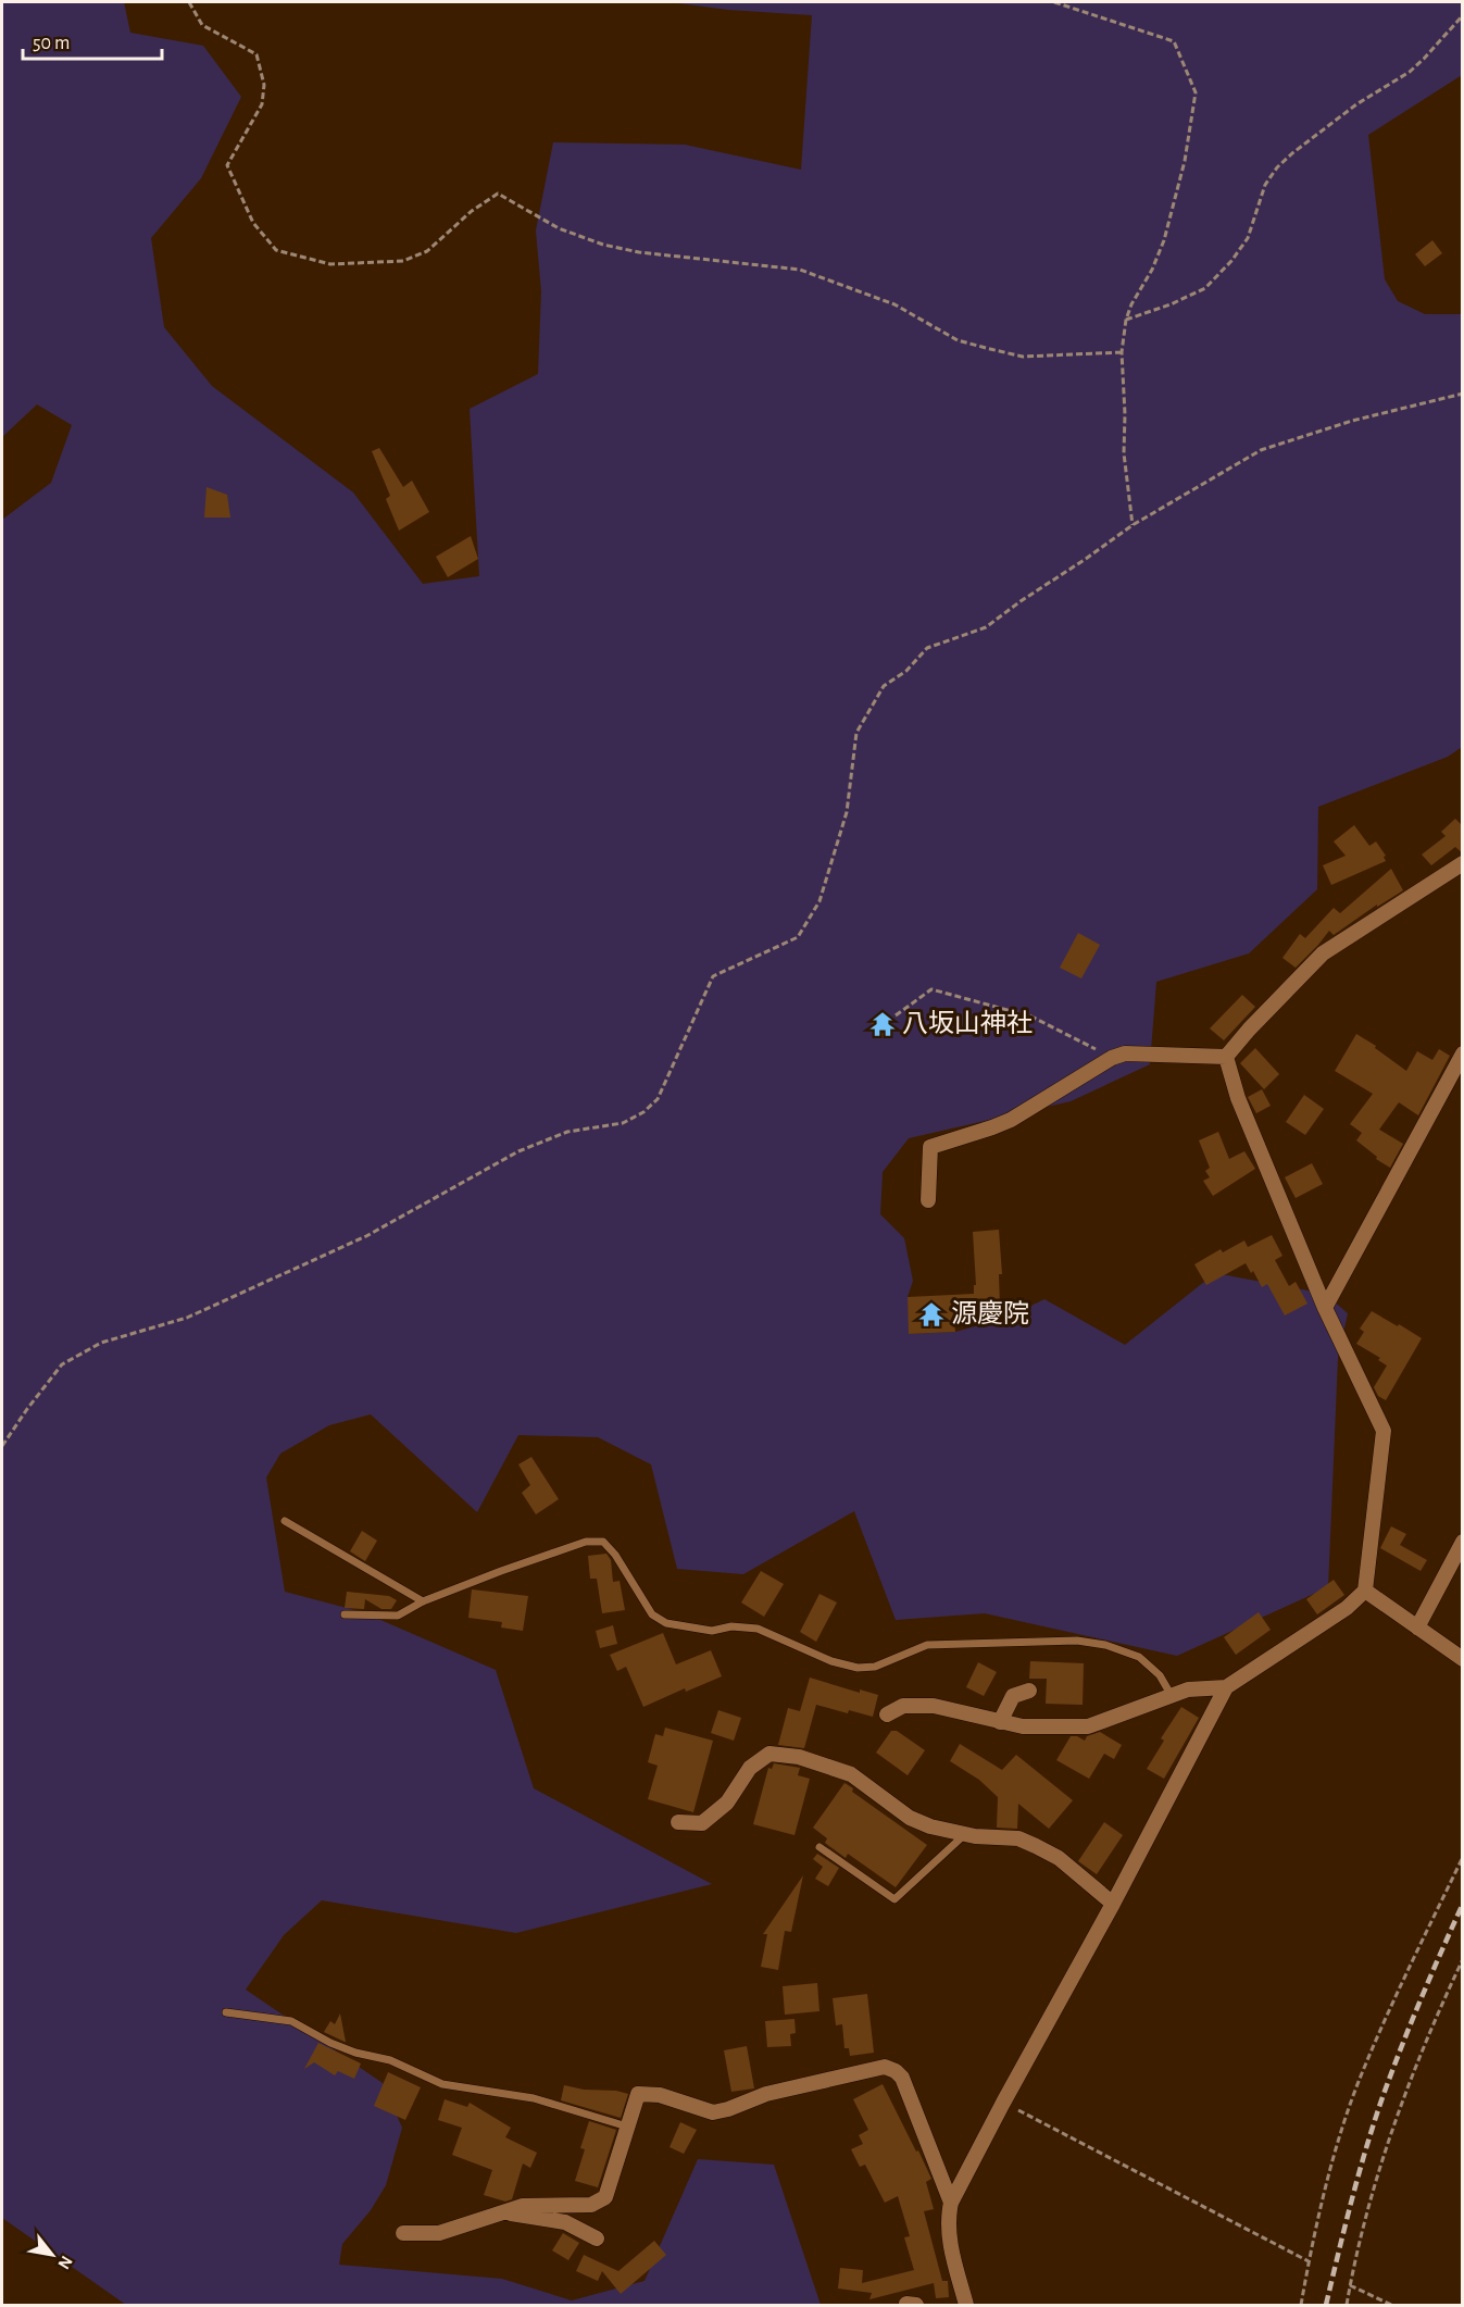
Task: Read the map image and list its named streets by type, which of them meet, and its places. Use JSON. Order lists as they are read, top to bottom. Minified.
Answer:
{"places":{"temple":["八坂山神社","源慶院"]},"scale_bar":"50 m","north":"bottom right"}
